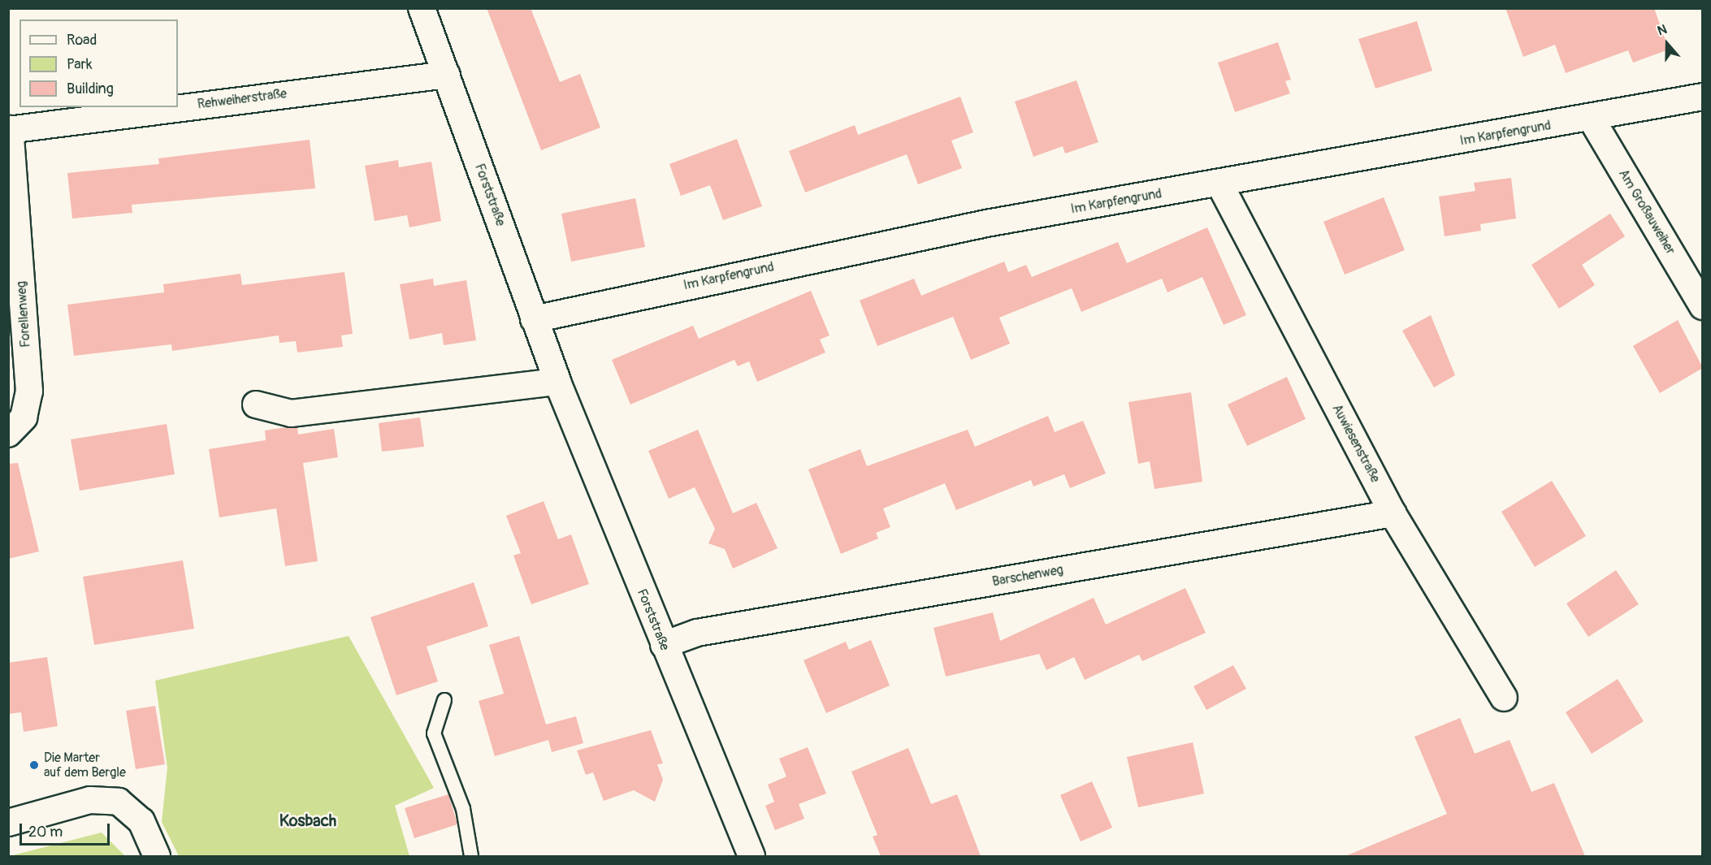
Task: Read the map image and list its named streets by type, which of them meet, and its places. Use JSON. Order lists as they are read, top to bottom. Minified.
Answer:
{"streets":{"street":["Rehweiherstraße","Im Karpfengrund","Forststraße","Am Großauweiher","Forellenweg","Auwiesenstraße","Barschenweg"]},"crossings":[["Rehweiherstraße","Forststraße"],["Rehweiherstraße","Forellenweg"],["Im Karpfengrund","Forststraße"],["Im Karpfengrund","Am Großauweiher"],["Im Karpfengrund","Auwiesenstraße"],["Forststraße","Barschenweg"],["Auwiesenstraße","Barschenweg"]],"districts":["Kosbach"],"places":["Die Marter auf dem Bergle"],"legend":["Road","Park","Building"],"scale_bar":"20 m","north":"top"}
